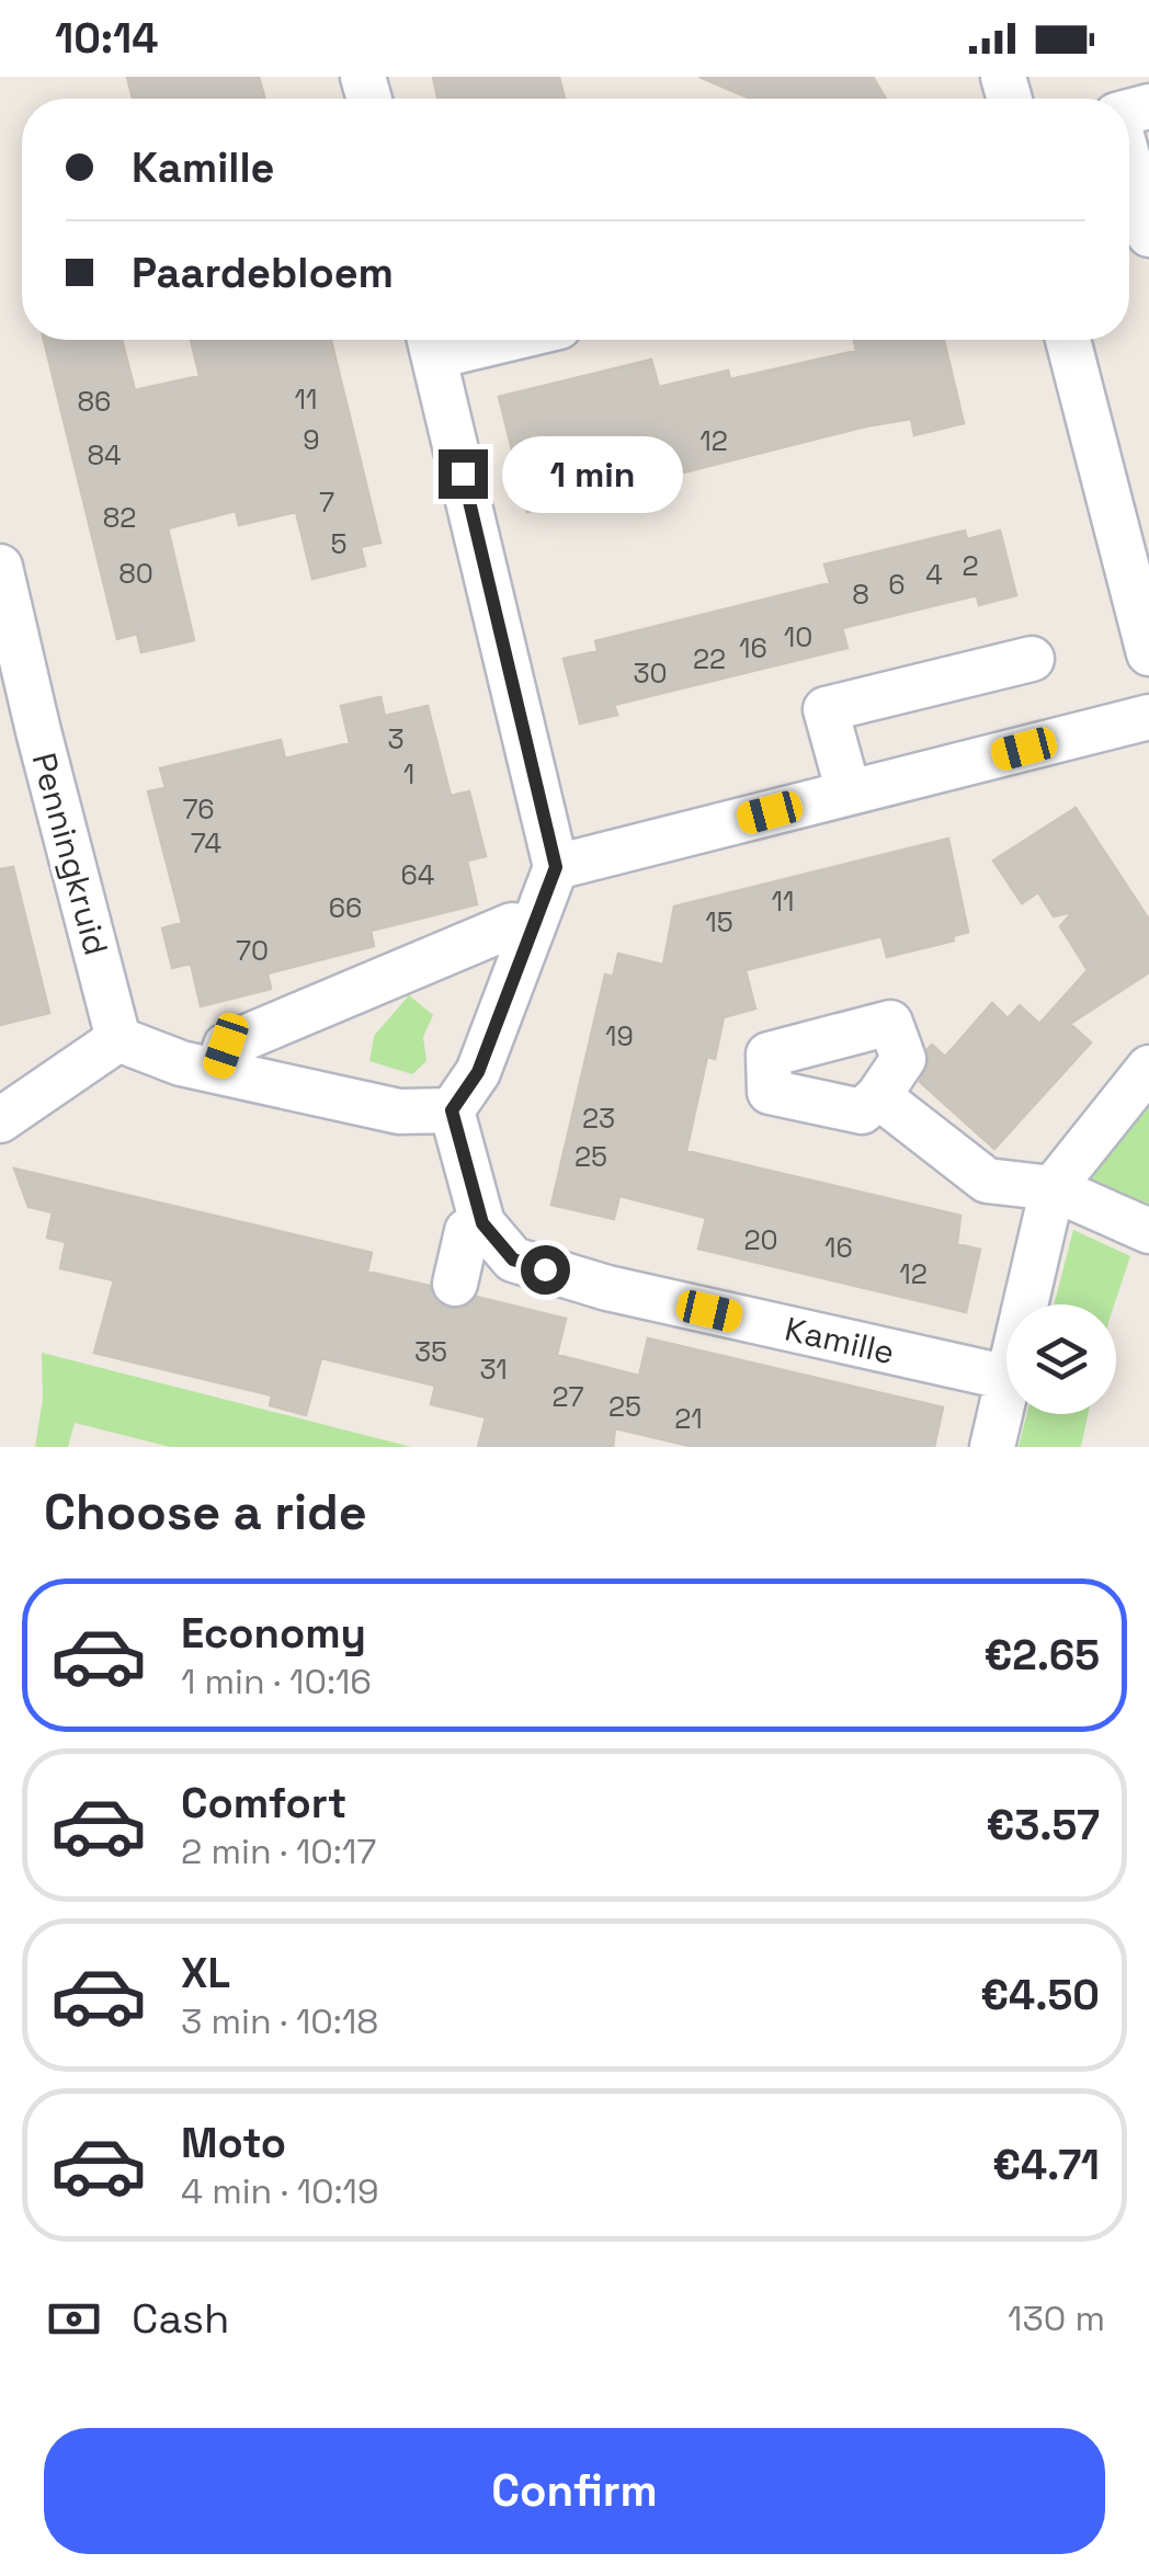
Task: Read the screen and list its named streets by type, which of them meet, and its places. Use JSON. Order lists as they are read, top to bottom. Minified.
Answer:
{"streets":{"street":["Penningkruid","Kamille"]},"house_numbers":["11","86","9","12","84","7","82","5","2","80","4","6","8","10","16","22","30","3","1","76","74","64","11","66","15","70","19","23","25","20","16","12","35","31","27","25","21"],"page":{"status":"10:14","banner":["Kamille","Paardebloem"],"bubble":"1 min","heading":"Choose a ride","list":[{"name":"Economy","note":"1 min · 10:16","value":"€2.65"},{"name":"Comfort","note":"2 min · 10:17","value":"€3.57"},{"name":"XL","note":"3 min · 10:18","value":"€4.50"},{"name":"Moto","note":"4 min · 10:19","value":"€4.71"}],"pay":["Cash","130 m"],"buttons":"Confirm"}}
